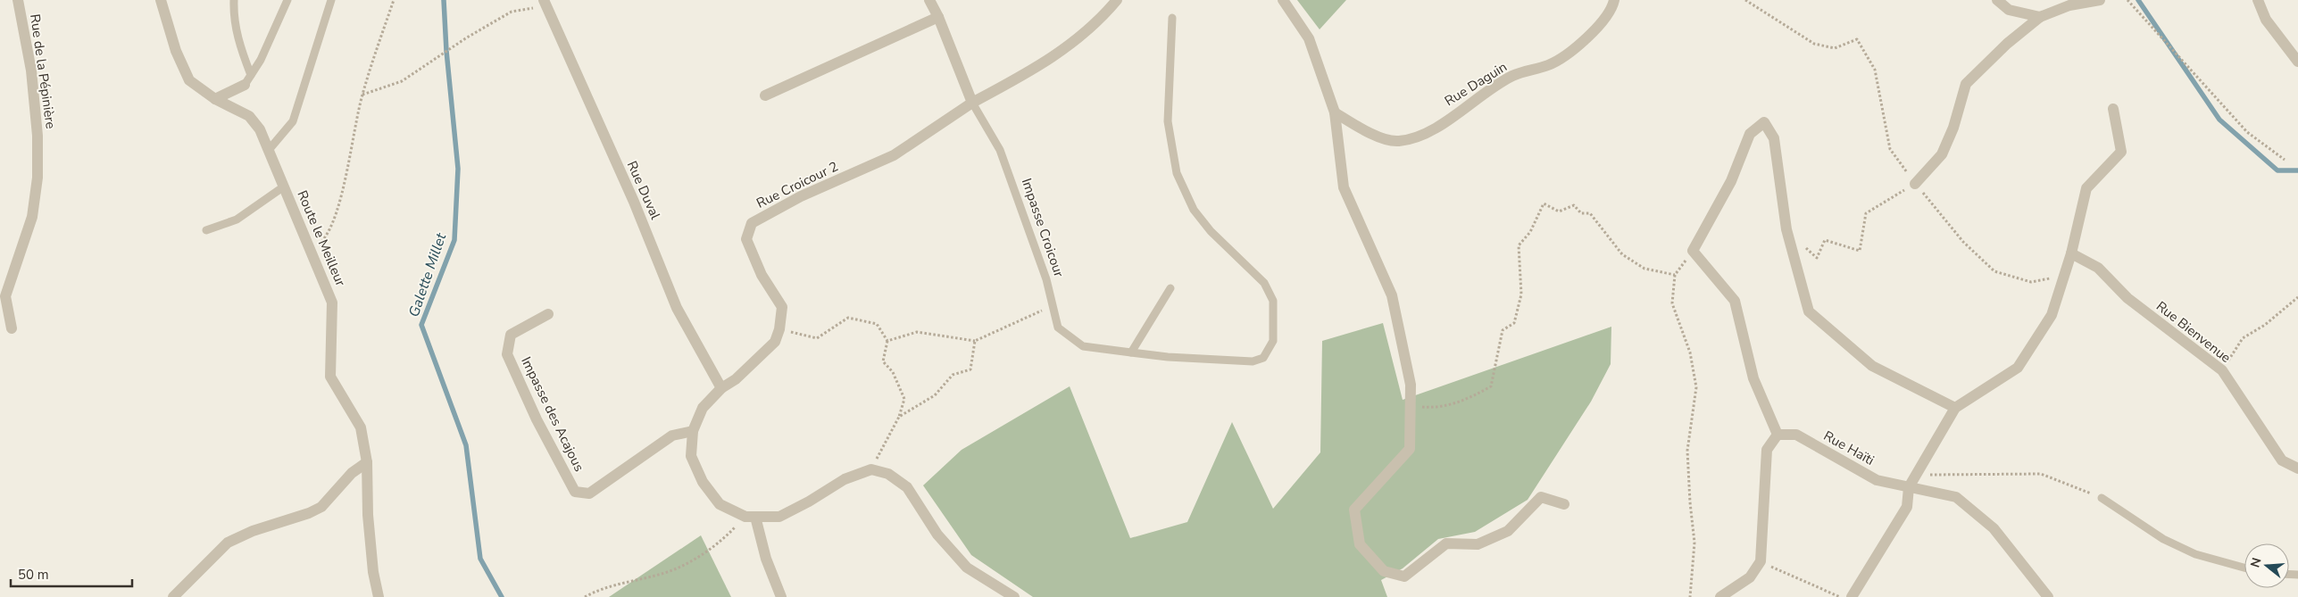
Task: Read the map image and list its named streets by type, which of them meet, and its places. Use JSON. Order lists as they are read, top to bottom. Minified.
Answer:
{"streets":{"street":["Rue de la Pépinière","Rue Daguin","Rue Croicour 2","Rue Duval","Impasse Croicour","Route le Meilleur","Rue Bienvenue","Impasse des Acajous","Rue Haïti"]},"crossings":[["Rue Croicour 2","Rue Duval"],["Rue Croicour 2","Impasse Croicour"],["Rue Croicour 2","Impasse des Acajous"]],"water":["Galette Millet"],"scale_bar":"50 m","north":"left"}
